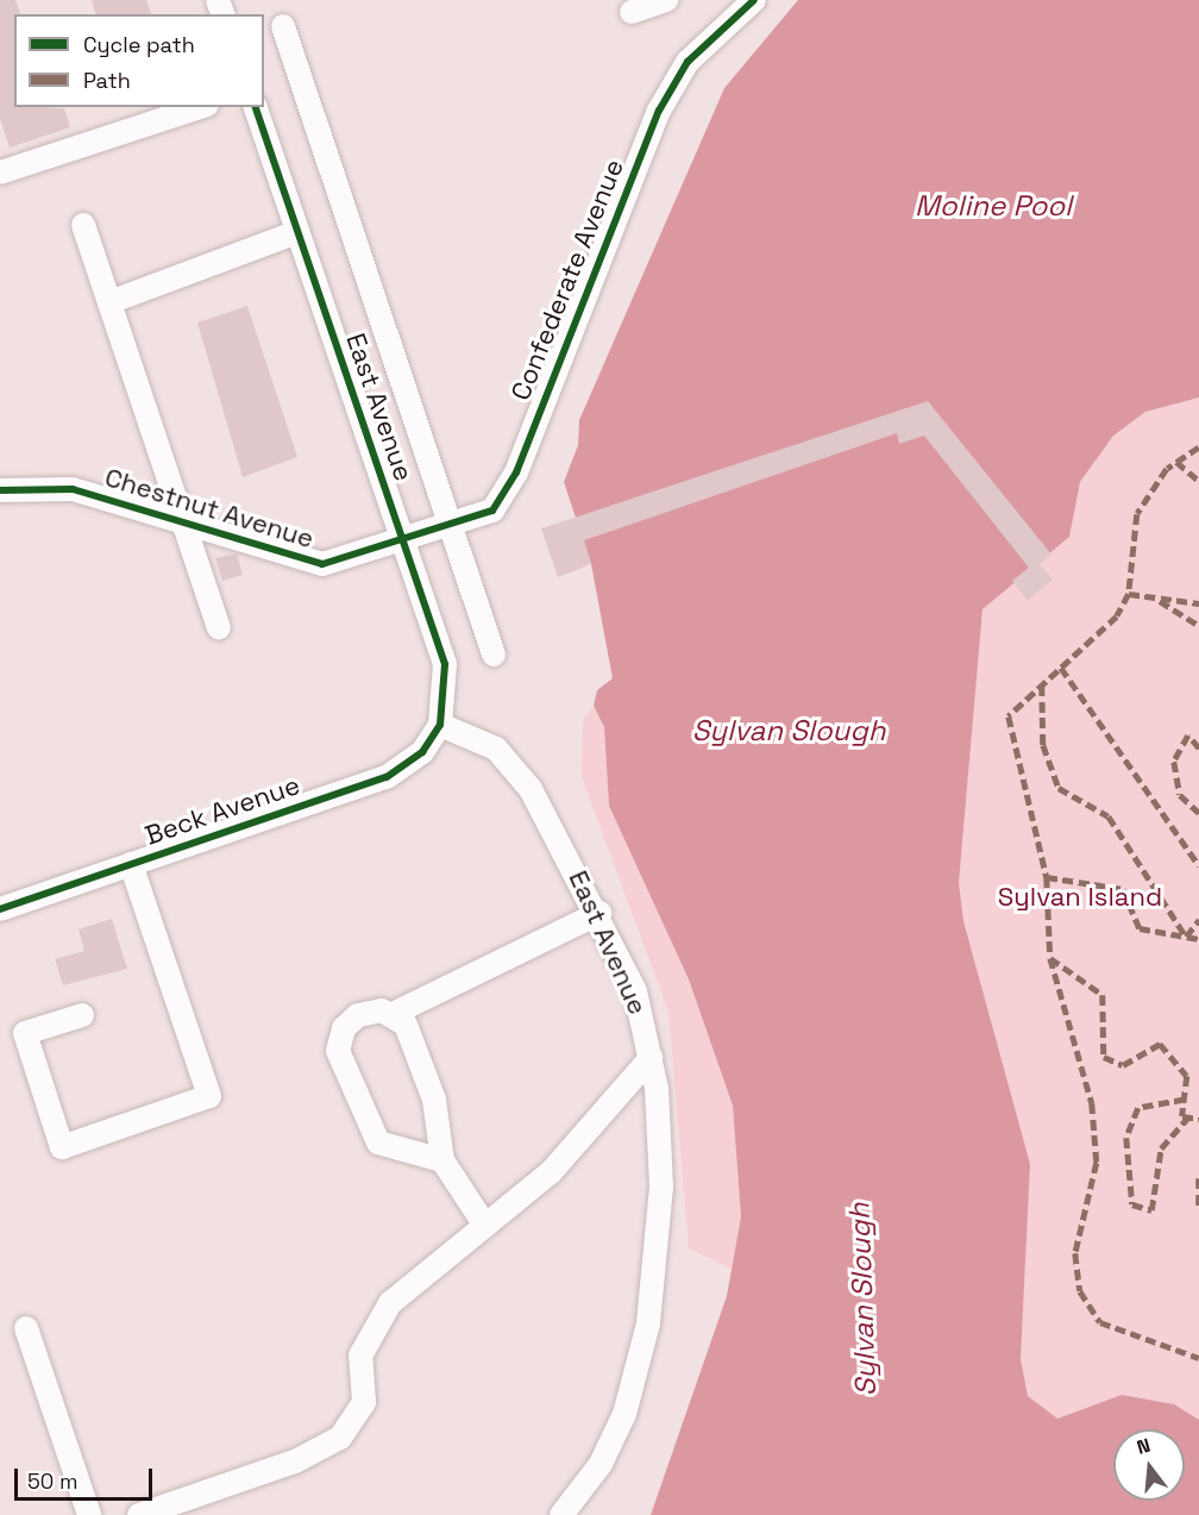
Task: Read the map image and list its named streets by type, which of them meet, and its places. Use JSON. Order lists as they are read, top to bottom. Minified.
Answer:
{"streets":{"street":["Confederate Avenue","East Avenue","Chestnut Avenue","Beck Avenue"]},"crossings":[["Confederate Avenue","East Avenue"],["Confederate Avenue","Chestnut Avenue"],["East Avenue","Chestnut Avenue"],["East Avenue","Beck Avenue"]],"water":["Moline Pool","Sylvan Slough"],"parks":["Sylvan Island"],"legend":["Cycle path","Path"],"scale_bar":"50 m","north":"top"}
